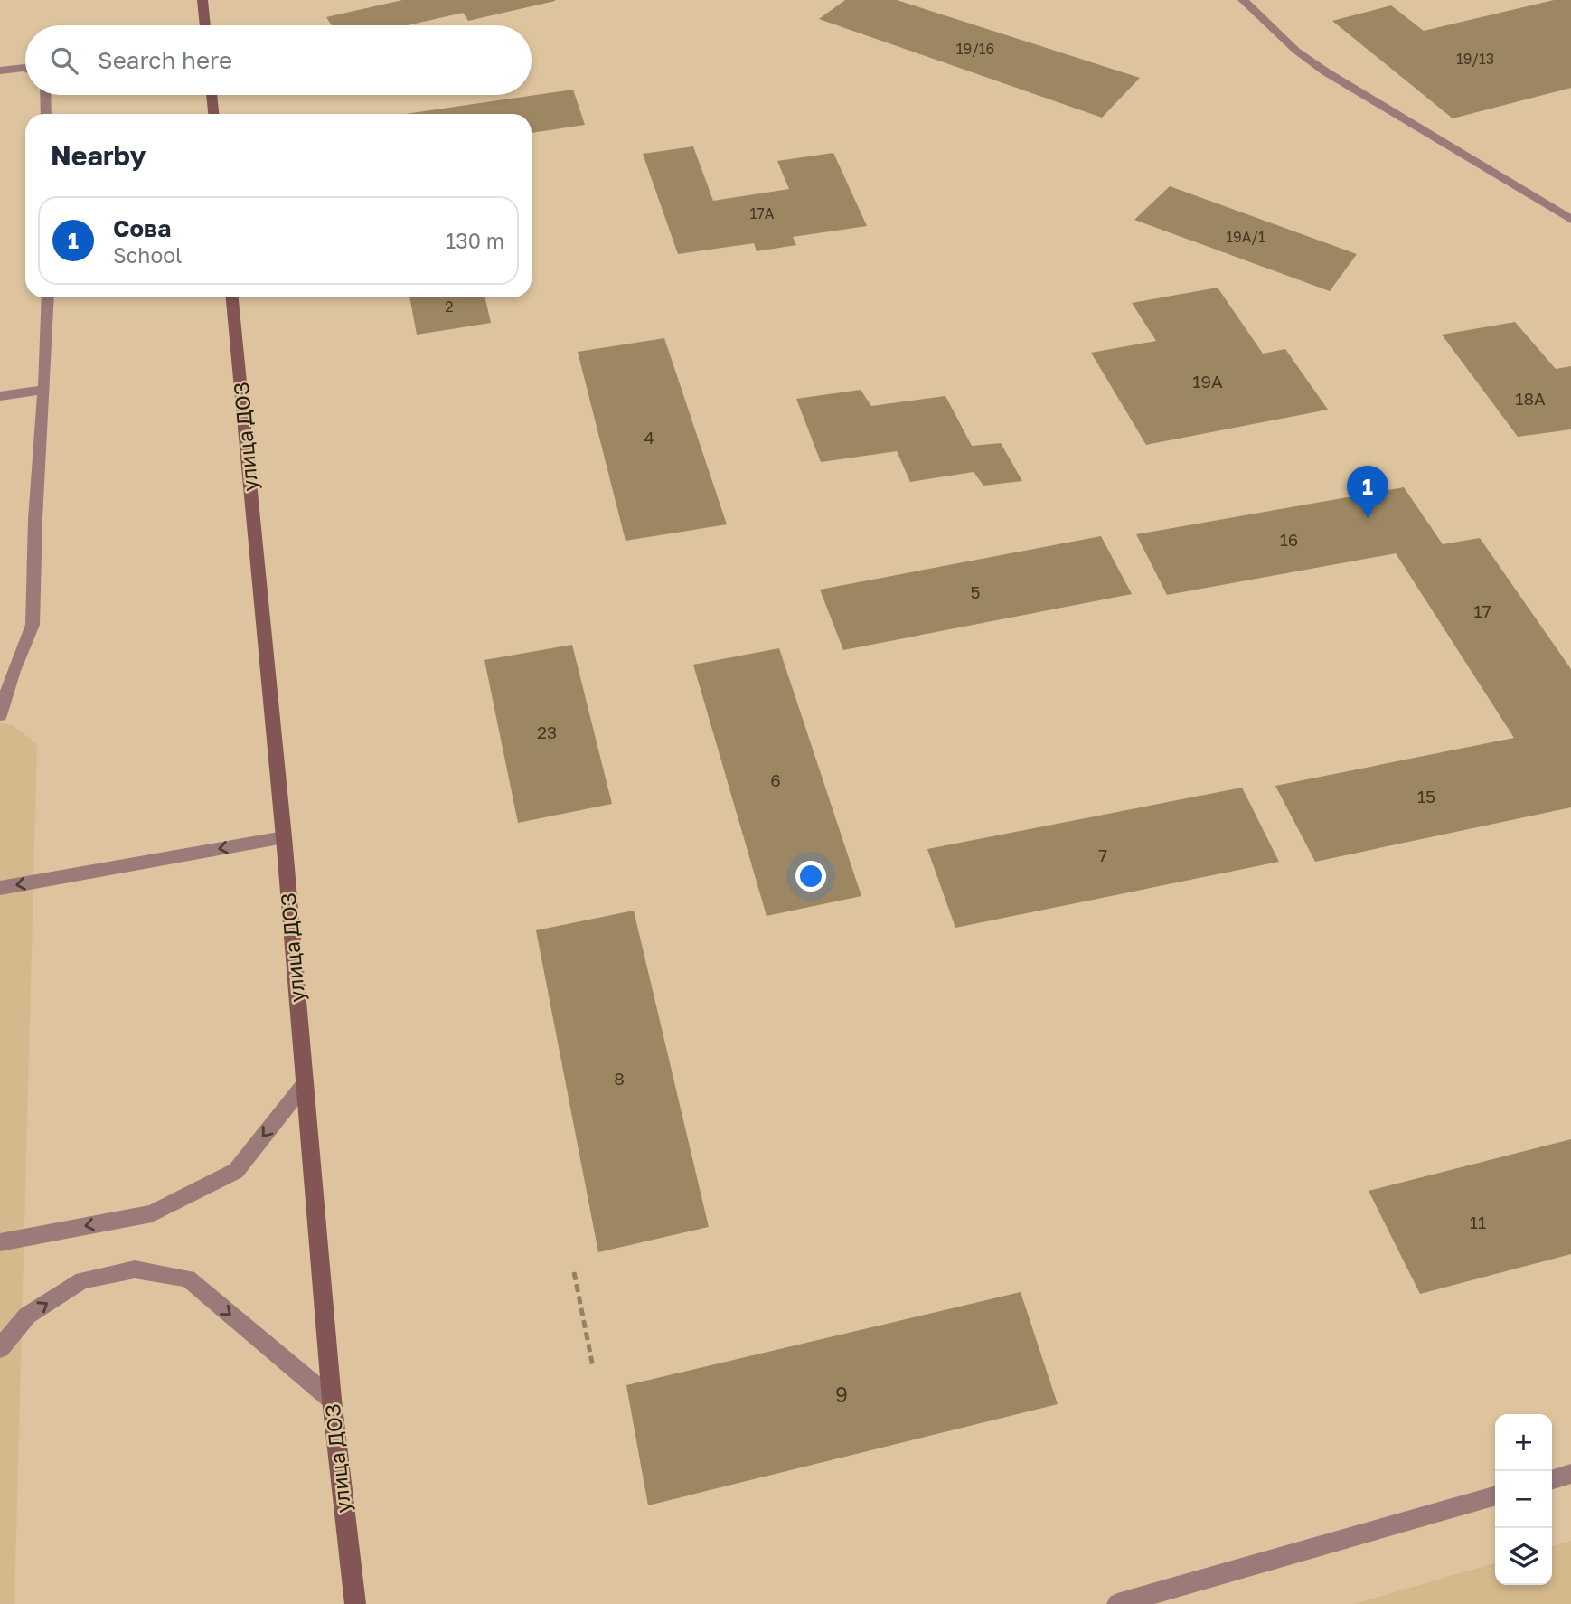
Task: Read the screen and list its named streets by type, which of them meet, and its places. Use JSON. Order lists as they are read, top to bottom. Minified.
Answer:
{"streets":{"main road":["улица ДОЗ"]},"house_numbers":["19/16","19/13","17А","19А/1","2","19А","18А","4","16","5","17","23","6","15","7","8","11","9"],"page":{"search":"Search here","heading":"Nearby","list":[{"mark":"1","name":"Сова","note":"School","value":"130 m"}],"pins":"1","map_buttons":["+","−"]}}
